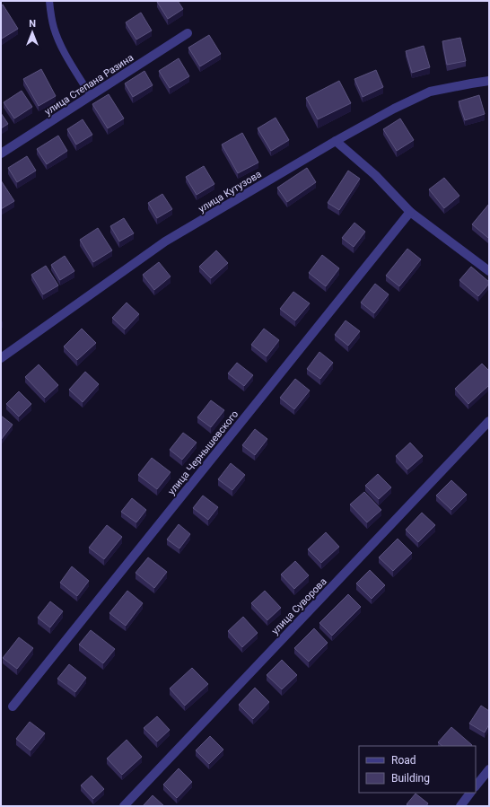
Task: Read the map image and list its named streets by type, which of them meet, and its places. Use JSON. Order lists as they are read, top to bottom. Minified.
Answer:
{"streets":{"street":["улица Степана Разина","улица Кутузова","улица Чернышевского","улица Суворова"]},"legend":["Road","Building"],"north":"top"}
